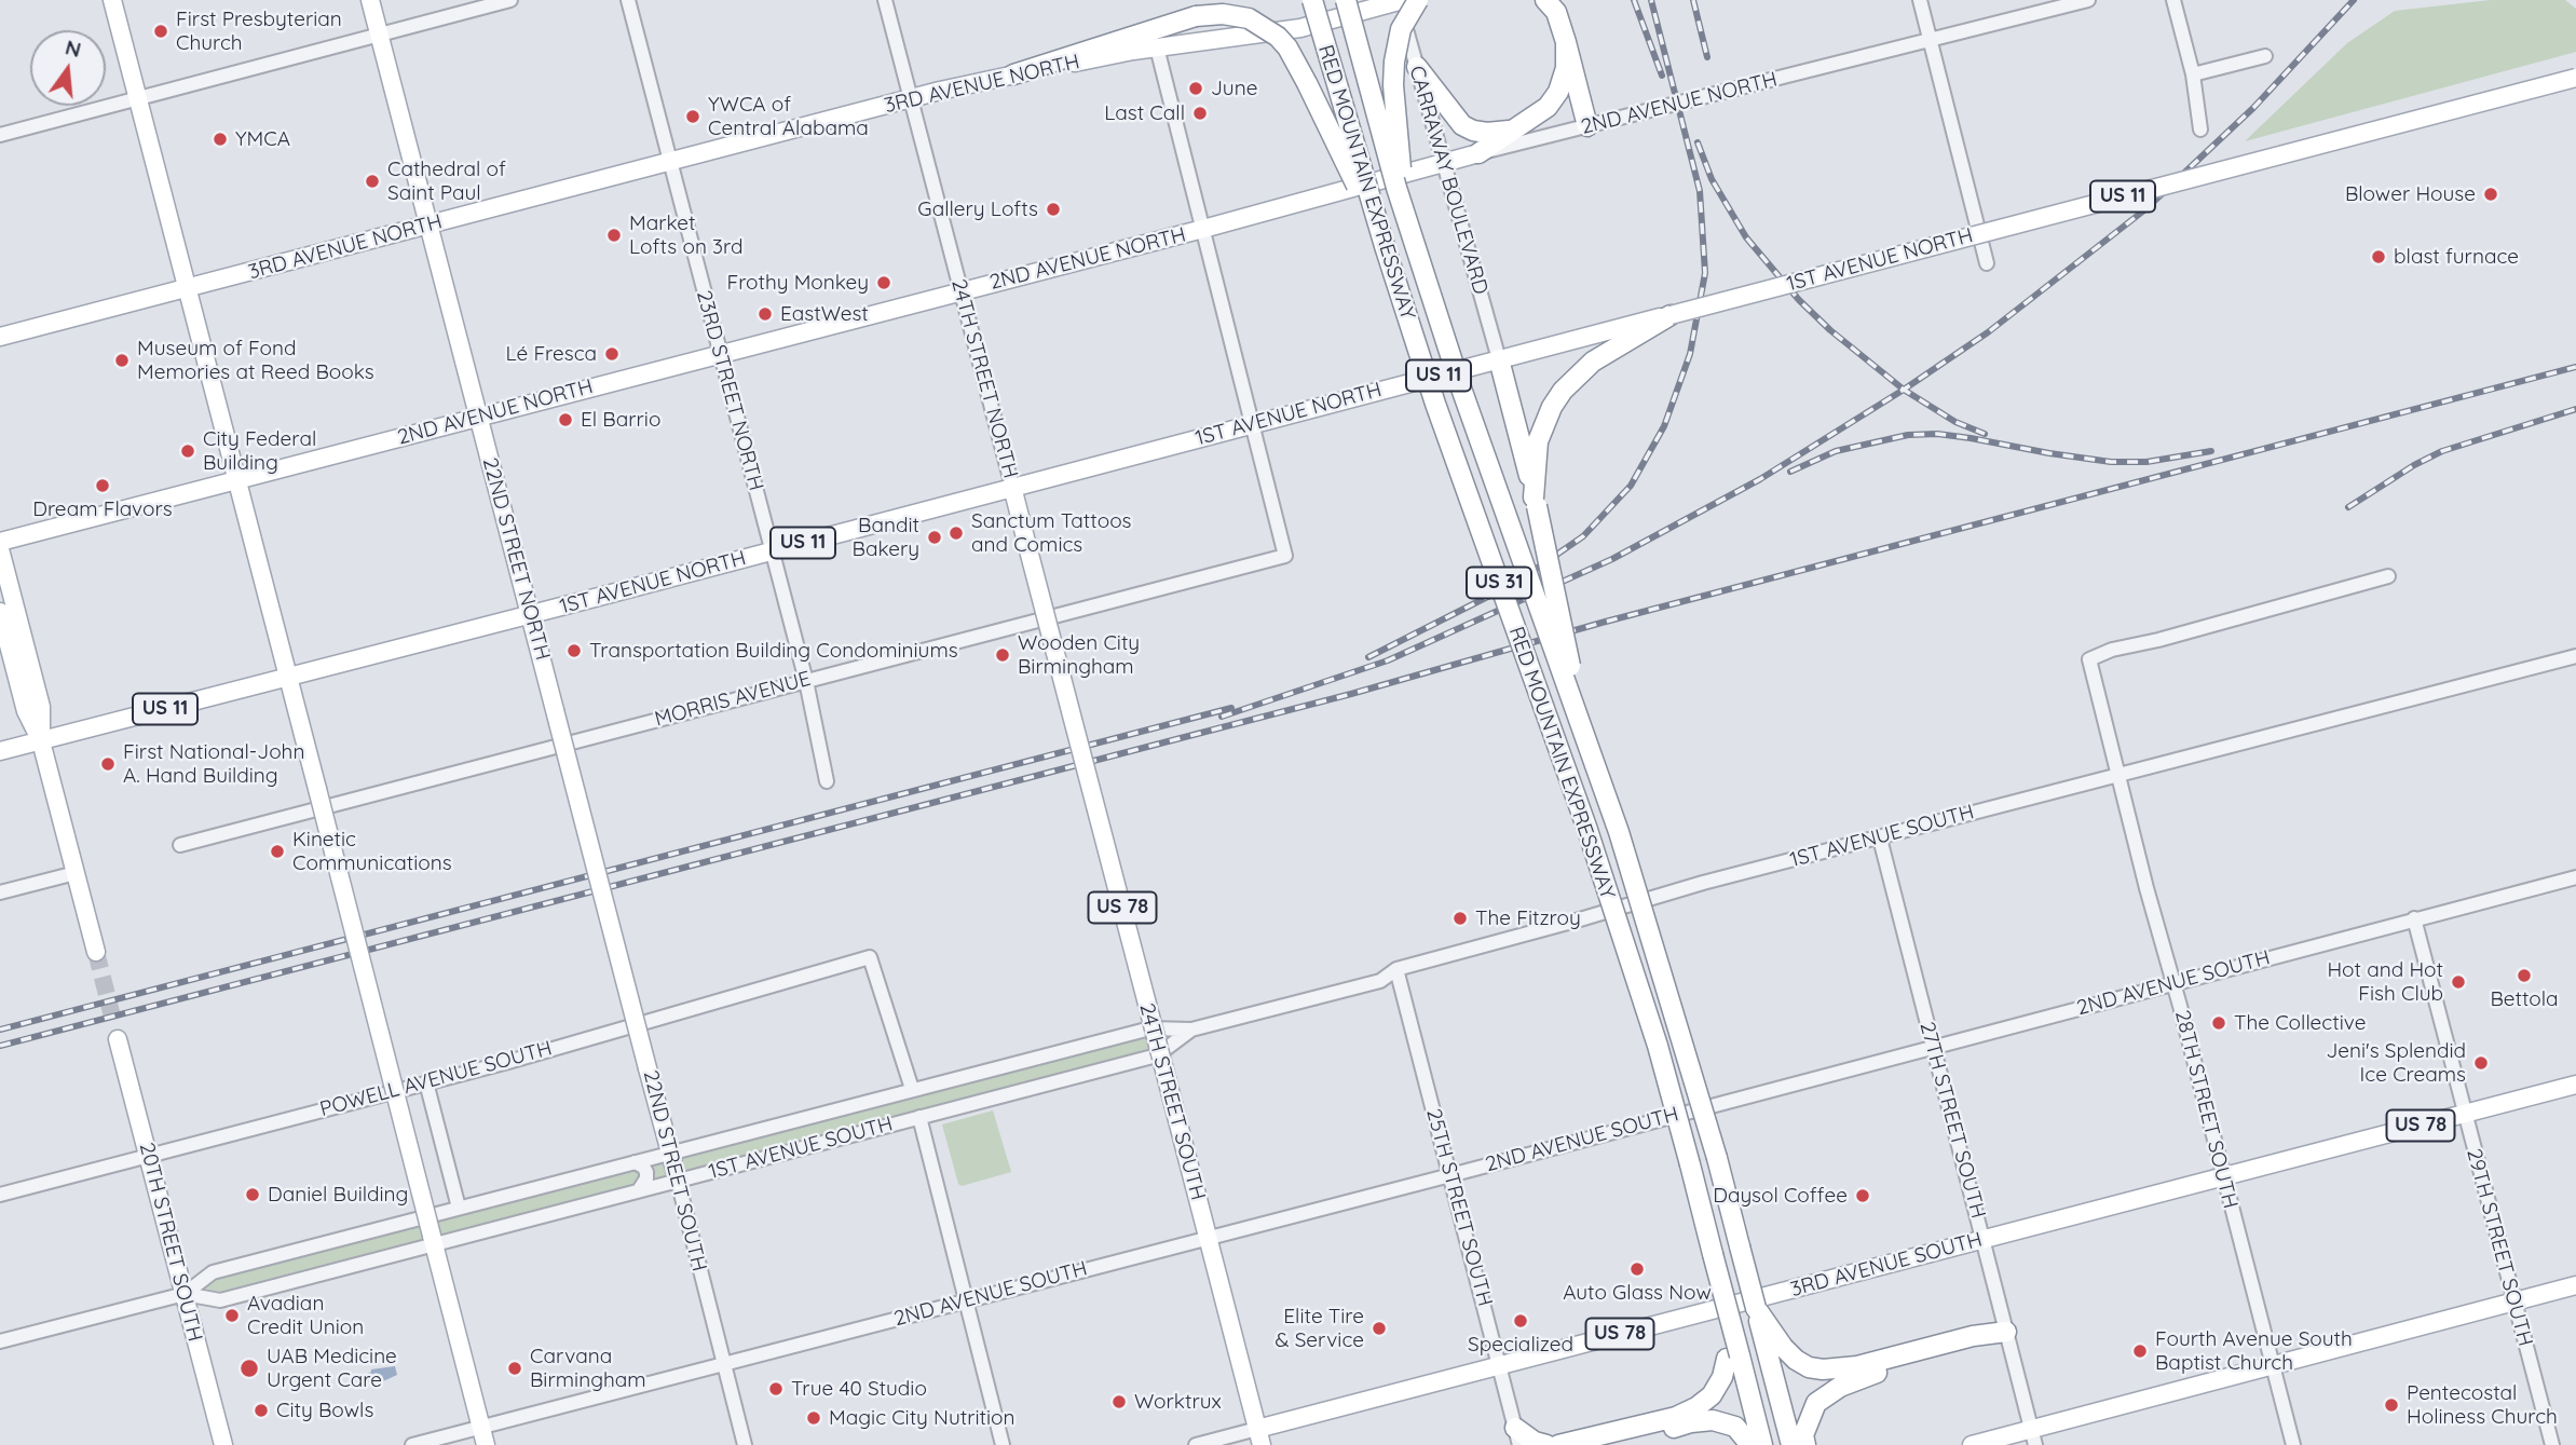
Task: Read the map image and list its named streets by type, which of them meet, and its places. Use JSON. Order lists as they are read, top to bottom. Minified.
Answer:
{"streets":{"highway":["RED MOUNTAIN EXPRESSWAY","US 31"],"main road":["3RD AVENUE NORTH","2ND AVENUE NORTH","US 11","1ST AVENUE NORTH","24TH STREET NORTH","22ND STREET NORTH","US 78","24TH STREET SOUTH","22ND STREET SOUTH","20TH STREET SOUTH","3RD AVENUE SOUTH"],"street":["CARRAWAY BOULEVARD","23RD STREET NORTH","MORRIS AVENUE","1ST AVENUE SOUTH","2ND AVENUE SOUTH","POWELL AVENUE SOUTH","28TH STREET SOUTH","27TH STREET SOUTH","25TH STREET SOUTH","29TH STREET SOUTH"]},"crossings":[["3RD AVENUE NORTH","CARRAWAY BOULEVARD"],["3RD AVENUE NORTH","24TH STREET NORTH"],["3RD AVENUE NORTH","23RD STREET NORTH"],["3RD AVENUE NORTH","22ND STREET NORTH"],["2ND AVENUE NORTH","CARRAWAY BOULEVARD"],["2ND AVENUE NORTH","24TH STREET NORTH"],["2ND AVENUE NORTH","23RD STREET NORTH"],["2ND AVENUE NORTH","22ND STREET NORTH"],["CARRAWAY BOULEVARD","1ST AVENUE NORTH"],["1ST AVENUE NORTH","24TH STREET NORTH"],["1ST AVENUE NORTH","23RD STREET NORTH"],["1ST AVENUE NORTH","22ND STREET NORTH"],["1ST AVENUE NORTH","MORRIS AVENUE"],["24TH STREET NORTH","24TH STREET SOUTH"],["23RD STREET NORTH","MORRIS AVENUE"],["22ND STREET NORTH","22ND STREET SOUTH"],["1ST AVENUE SOUTH","POWELL AVENUE SOUTH"],["1ST AVENUE SOUTH","28TH STREET SOUTH"],["1ST AVENUE SOUTH","27TH STREET SOUTH"],["1ST AVENUE SOUTH","22ND STREET SOUTH"],["1ST AVENUE SOUTH","25TH STREET SOUTH"],["1ST AVENUE SOUTH","20TH STREET SOUTH"],["2ND AVENUE SOUTH","24TH STREET SOUTH"],["2ND AVENUE SOUTH","28TH STREET SOUTH"],["2ND AVENUE SOUTH","27TH STREET SOUTH"],["2ND AVENUE SOUTH","22ND STREET SOUTH"],["2ND AVENUE SOUTH","25TH STREET SOUTH"],["2ND AVENUE SOUTH","29TH STREET SOUTH"],["POWELL AVENUE SOUTH","20TH STREET SOUTH"],["24TH STREET SOUTH","3RD AVENUE SOUTH"],["28TH STREET SOUTH","3RD AVENUE SOUTH"],["27TH STREET SOUTH","3RD AVENUE SOUTH"],["25TH STREET SOUTH","3RD AVENUE SOUTH"],["29TH STREET SOUTH","3RD AVENUE SOUTH"]],"places":["First Presbyterian Church","June","Last Call","YWCA of Central Alabama","YMCA","Cathedral of Saint Paul","Blower House","Gallery Lofts","Market Lofts on 3rd","blast furnace","Frothy Monkey","EastWest","Lé Fresca","Museum of Fond Memories at Reed Books","El Barrio","City Federal Building","Dream Flavors","Sanctum Tattoos and Comics","Bandit Bakery","Transportation Building Condominiums","Wooden City Birmingham","First National-John A. Hand Building","Kinetic Communications","The Fitzroy","Bettola","Hot and Hot Fish Club","The Collective","Jeni's Splendid Ice Creams","Daniel Building","Daysol Coffee","Auto Glass Now","Avadian Credit Union","Specialized","Elite Tire & Service","Fourth Avenue South Baptist Church","UAB Medicine Urgent Care","Carvana Birmingham","True 40 Studio","Worktrux","Pentecostal Holiness Church","City Bowls","Magic City Nutrition"],"north":"top"}
